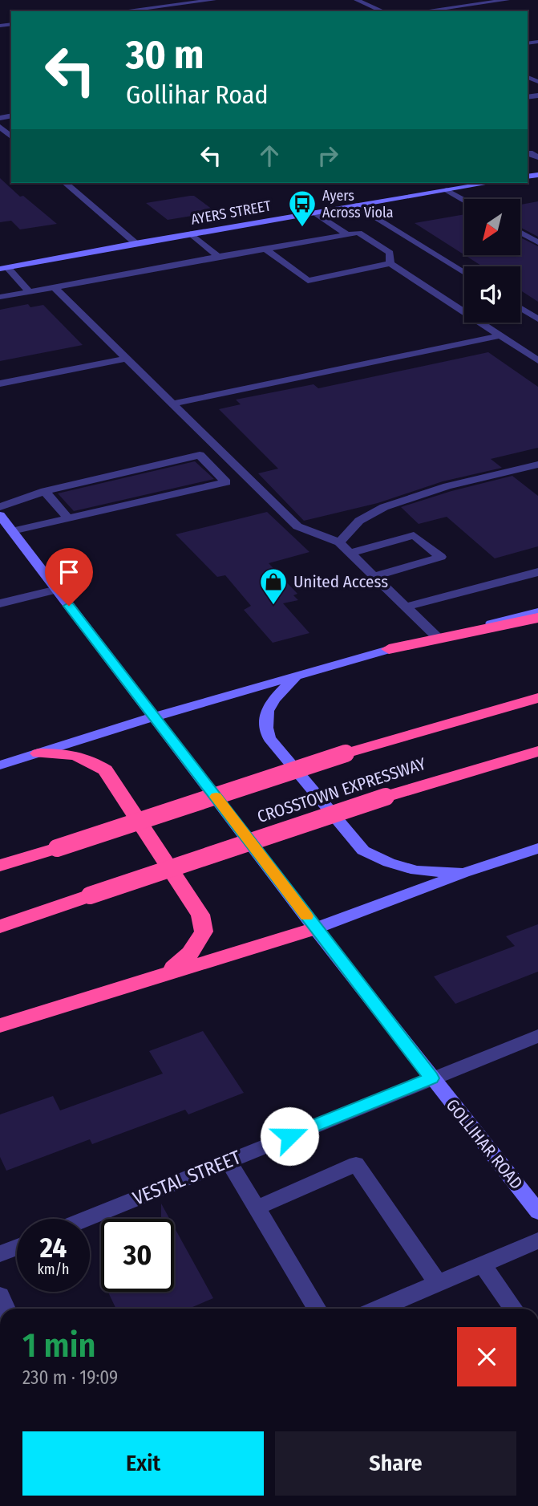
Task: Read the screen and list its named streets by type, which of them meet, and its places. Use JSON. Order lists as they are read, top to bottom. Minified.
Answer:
{"streets":{"highway":["CROSSTOWN EXPRESSWAY"],"main road":["AYERS STREET","GOLLIHAR ROAD"],"street":["VESTAL STREET"]},"crossings":[["GOLLIHAR ROAD","VESTAL STREET"]],"places":{"bus stop":["Ayers Across Viola"],"shop":["United Access"]},"north":"bottom left","page":{"turn":["30 m","Gollihar Road"],"speed":"24 km/h","limit":"30","heading":["1 min","230 m · 19:09"],"buttons":["Exit","Share"]}}
